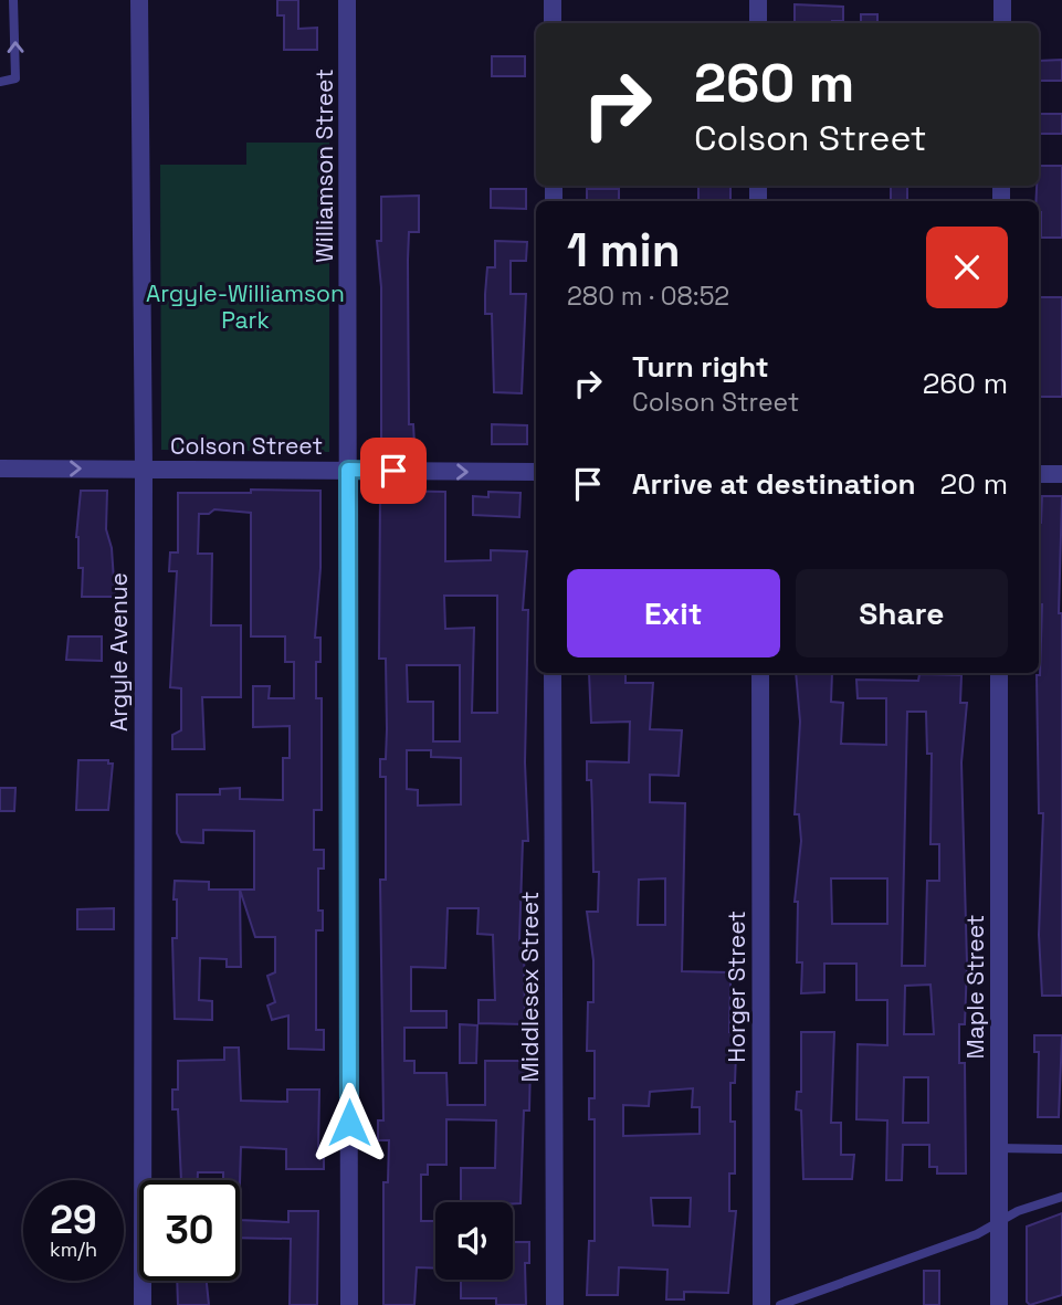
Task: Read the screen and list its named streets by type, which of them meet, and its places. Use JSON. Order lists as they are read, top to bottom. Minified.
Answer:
{"streets":{"street":["Williamson Street","Colson Street","Argyle Avenue","Middlesex Street","Horger Street","Maple Street"]},"crossings":[["Williamson Street","Colson Street"],["Colson Street","Argyle Avenue"]],"one_way":["Colson Street"],"parks":["Argyle-Williamson Park"],"page":{"turn":["260 m","Colson Street"],"heading":["1 min","280 m · 08:52"],"list":[{"name":"Turn right","note":"Colson Street","value":"260 m"},{"name":"Arrive at destination","value":"20 m"}],"buttons":["Exit","Share"],"speed":"29 km/h","limit":"30"}}
